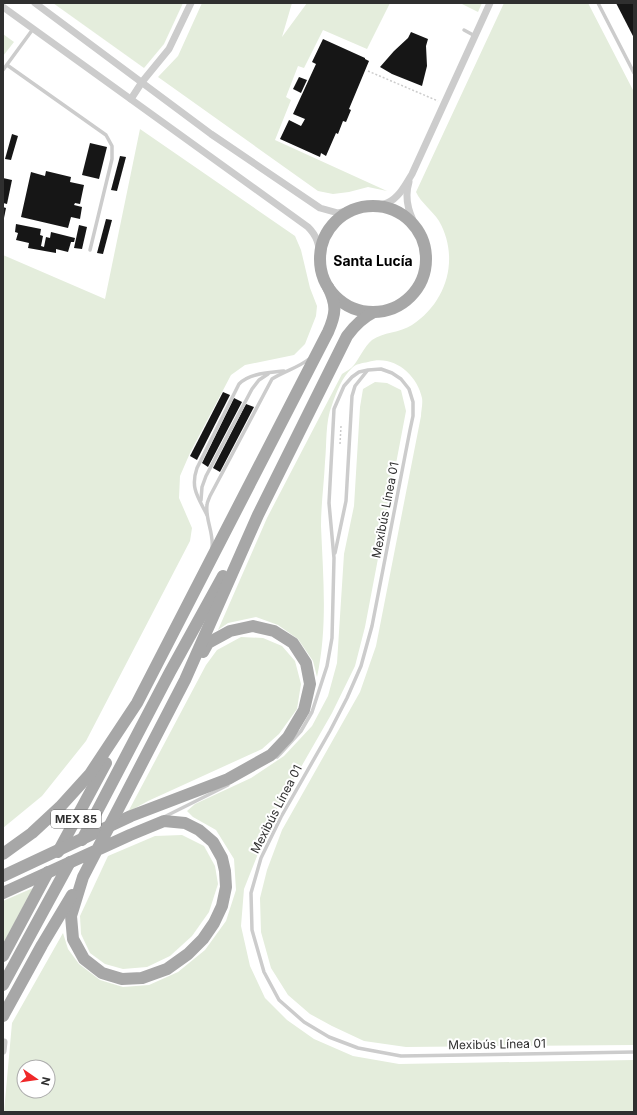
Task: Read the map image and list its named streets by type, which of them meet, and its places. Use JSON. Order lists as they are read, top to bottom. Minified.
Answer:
{"streets":{"main road":["MEX 85"],"lane":["Mexibús Línea 01"]},"districts":["Santa Lucía"],"north":"right"}
